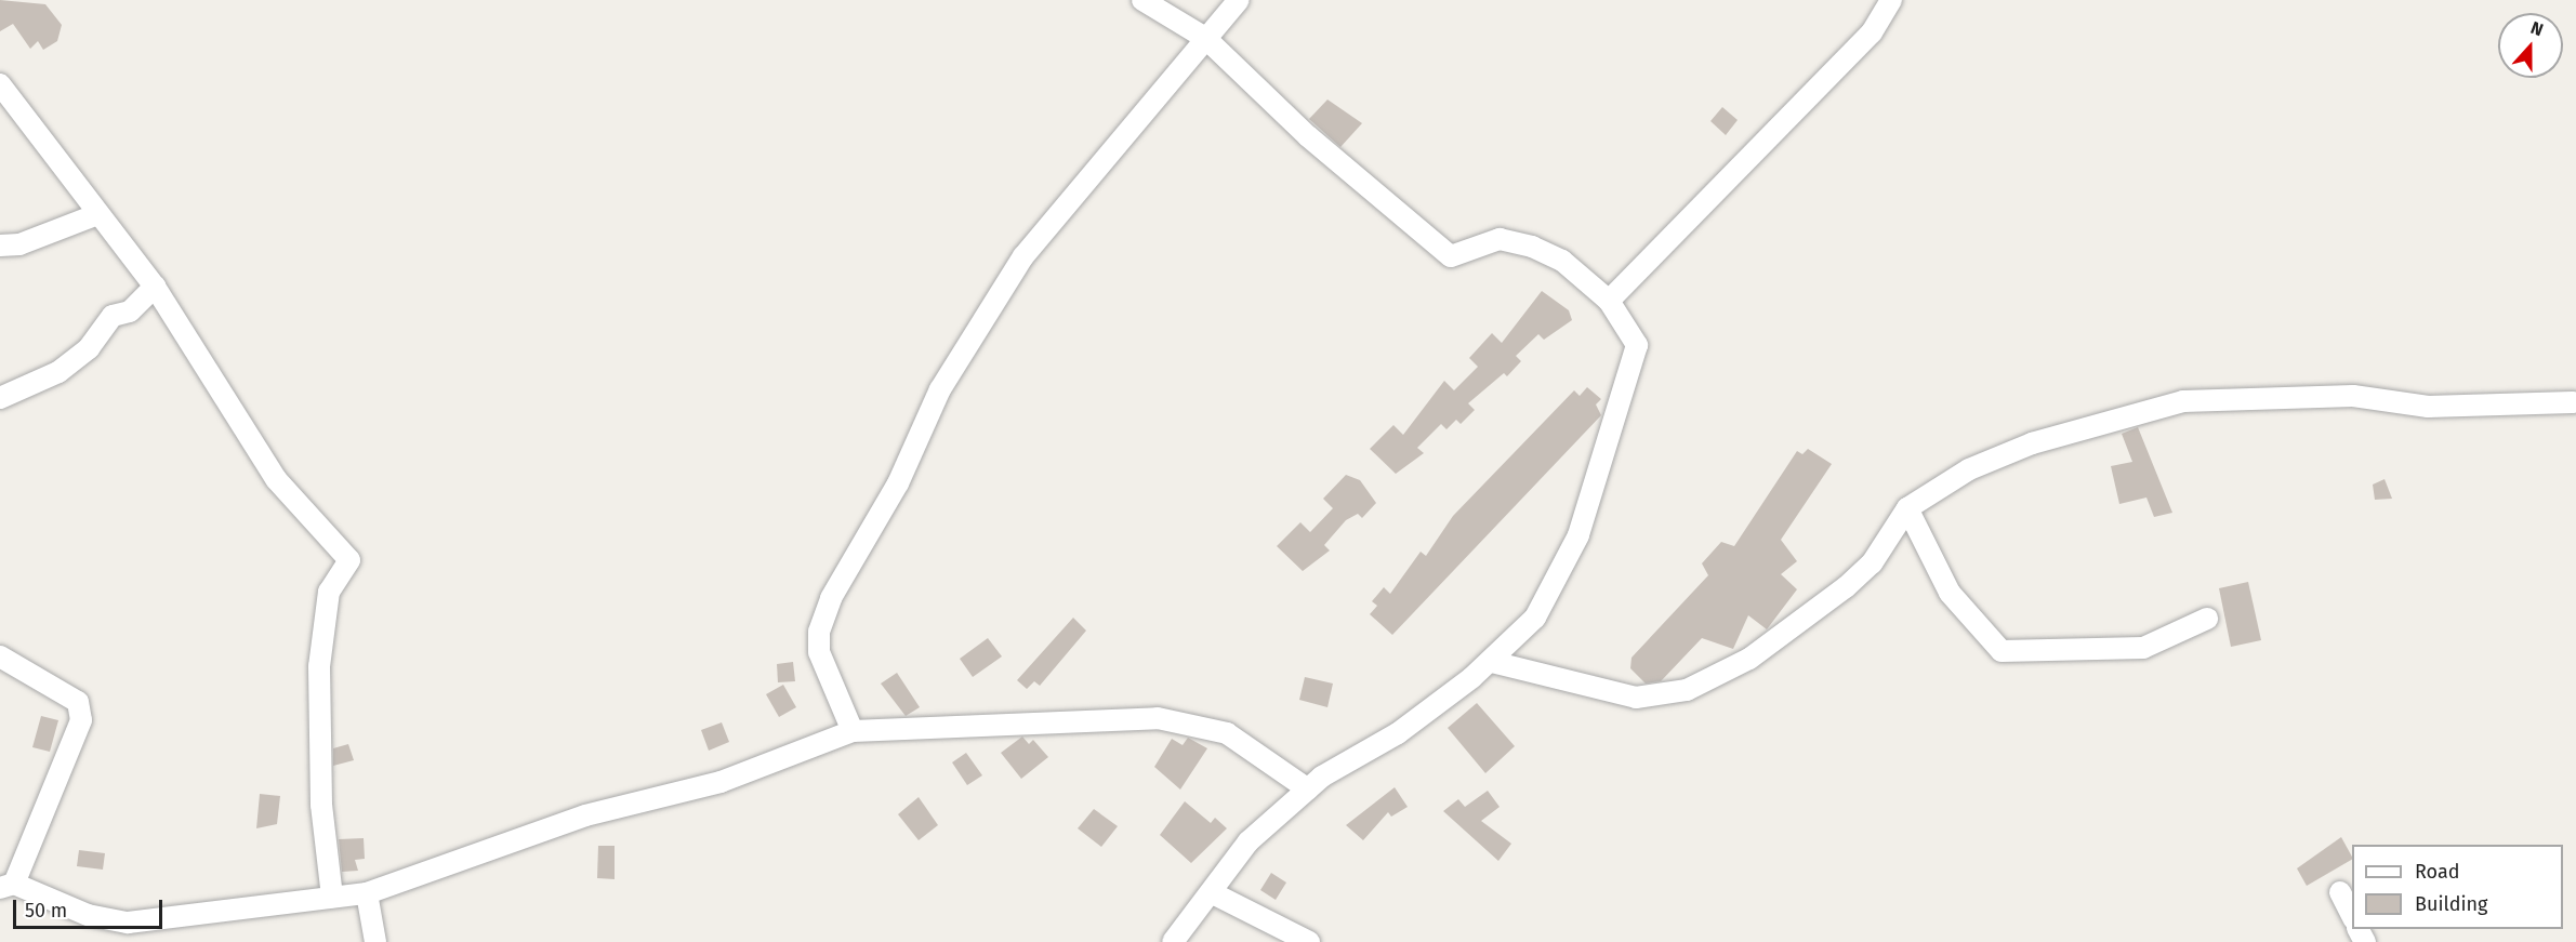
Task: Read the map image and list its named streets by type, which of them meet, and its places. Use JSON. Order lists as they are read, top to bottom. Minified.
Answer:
{"legend":["Road","Building"],"scale_bar":"50 m","north":"top"}
